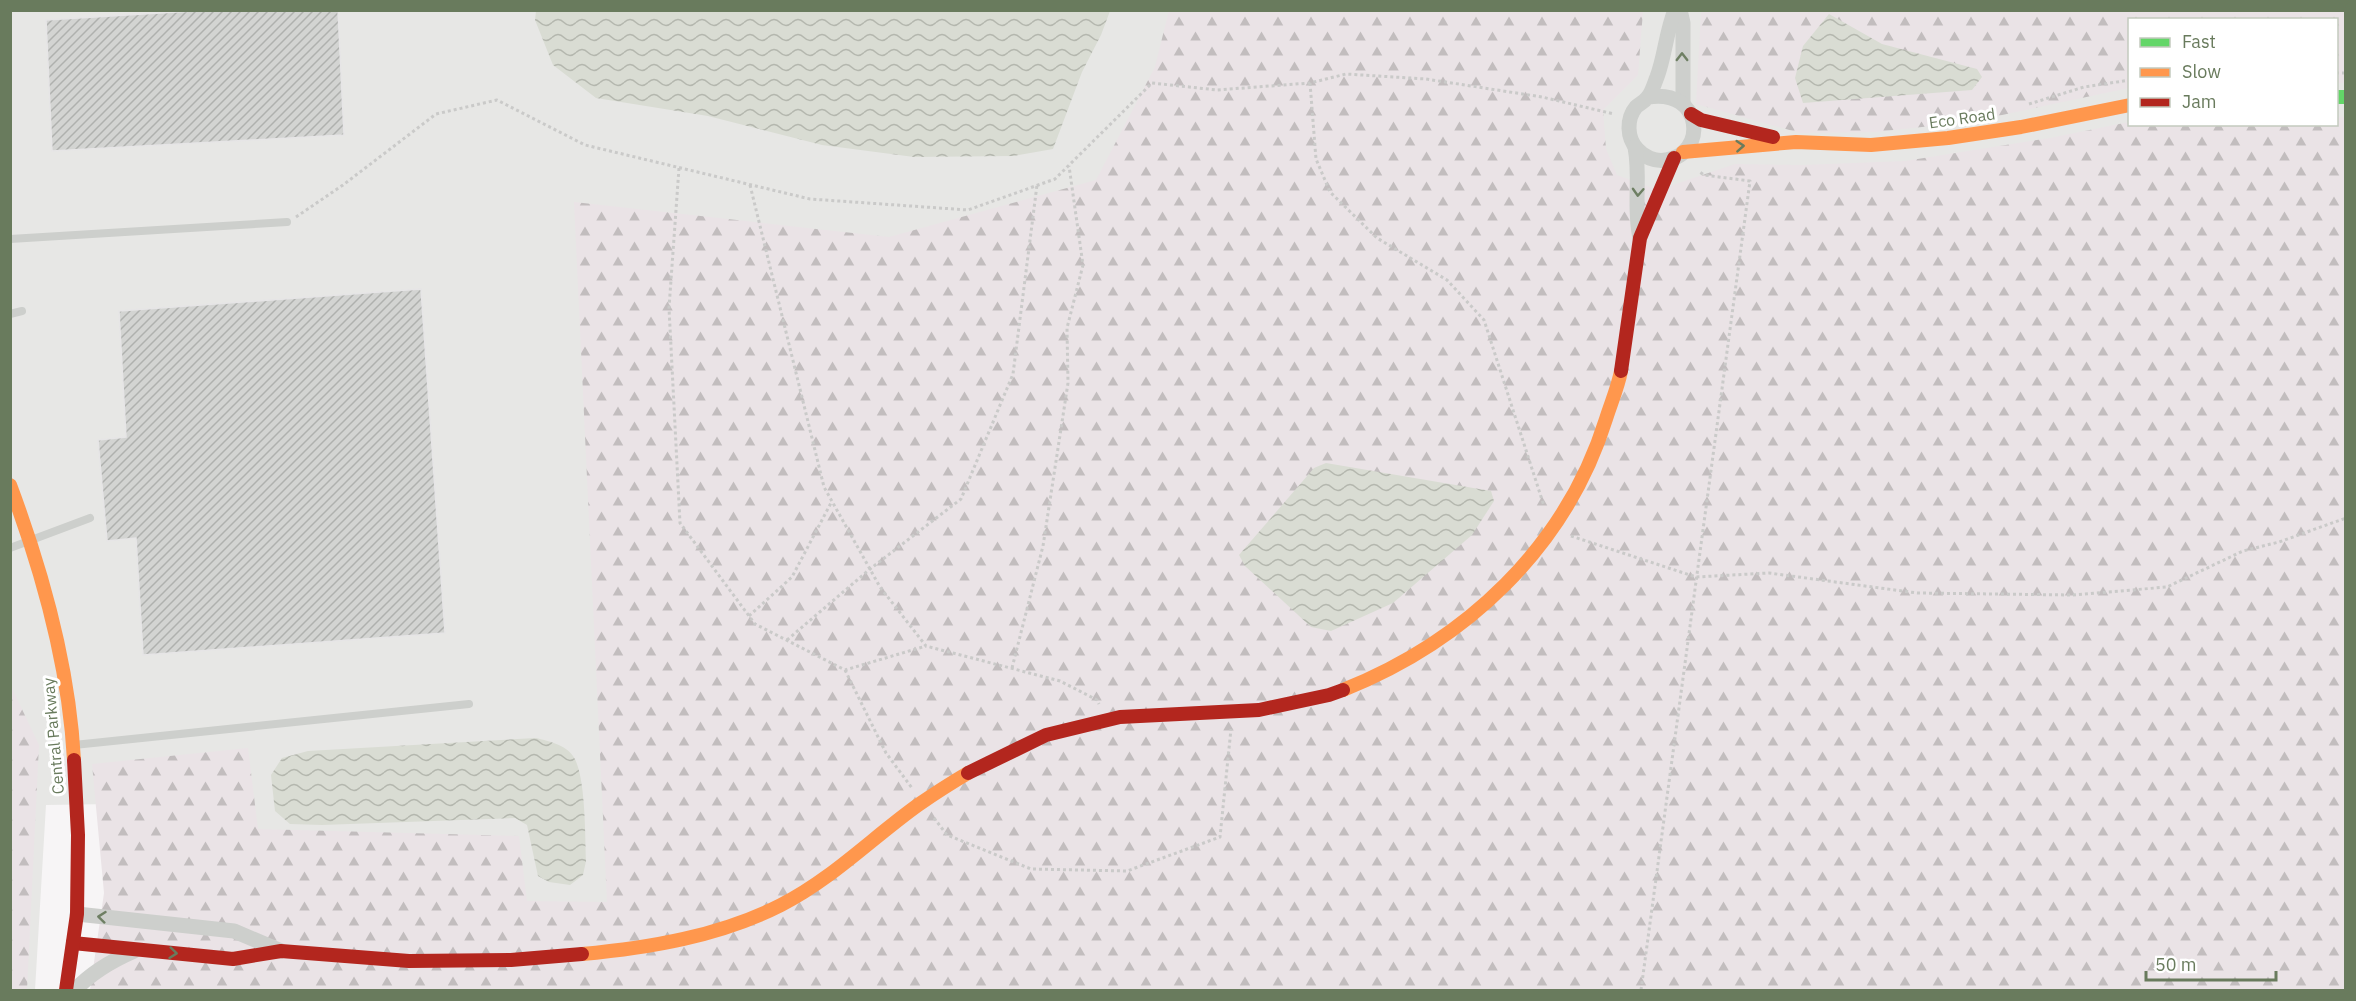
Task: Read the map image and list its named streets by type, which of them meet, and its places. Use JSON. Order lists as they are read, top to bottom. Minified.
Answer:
{"streets":{"street":["Eco Road","Central Parkway"]},"legend":["Fast","Slow","Jam"],"scale_bar":"50 m"}
